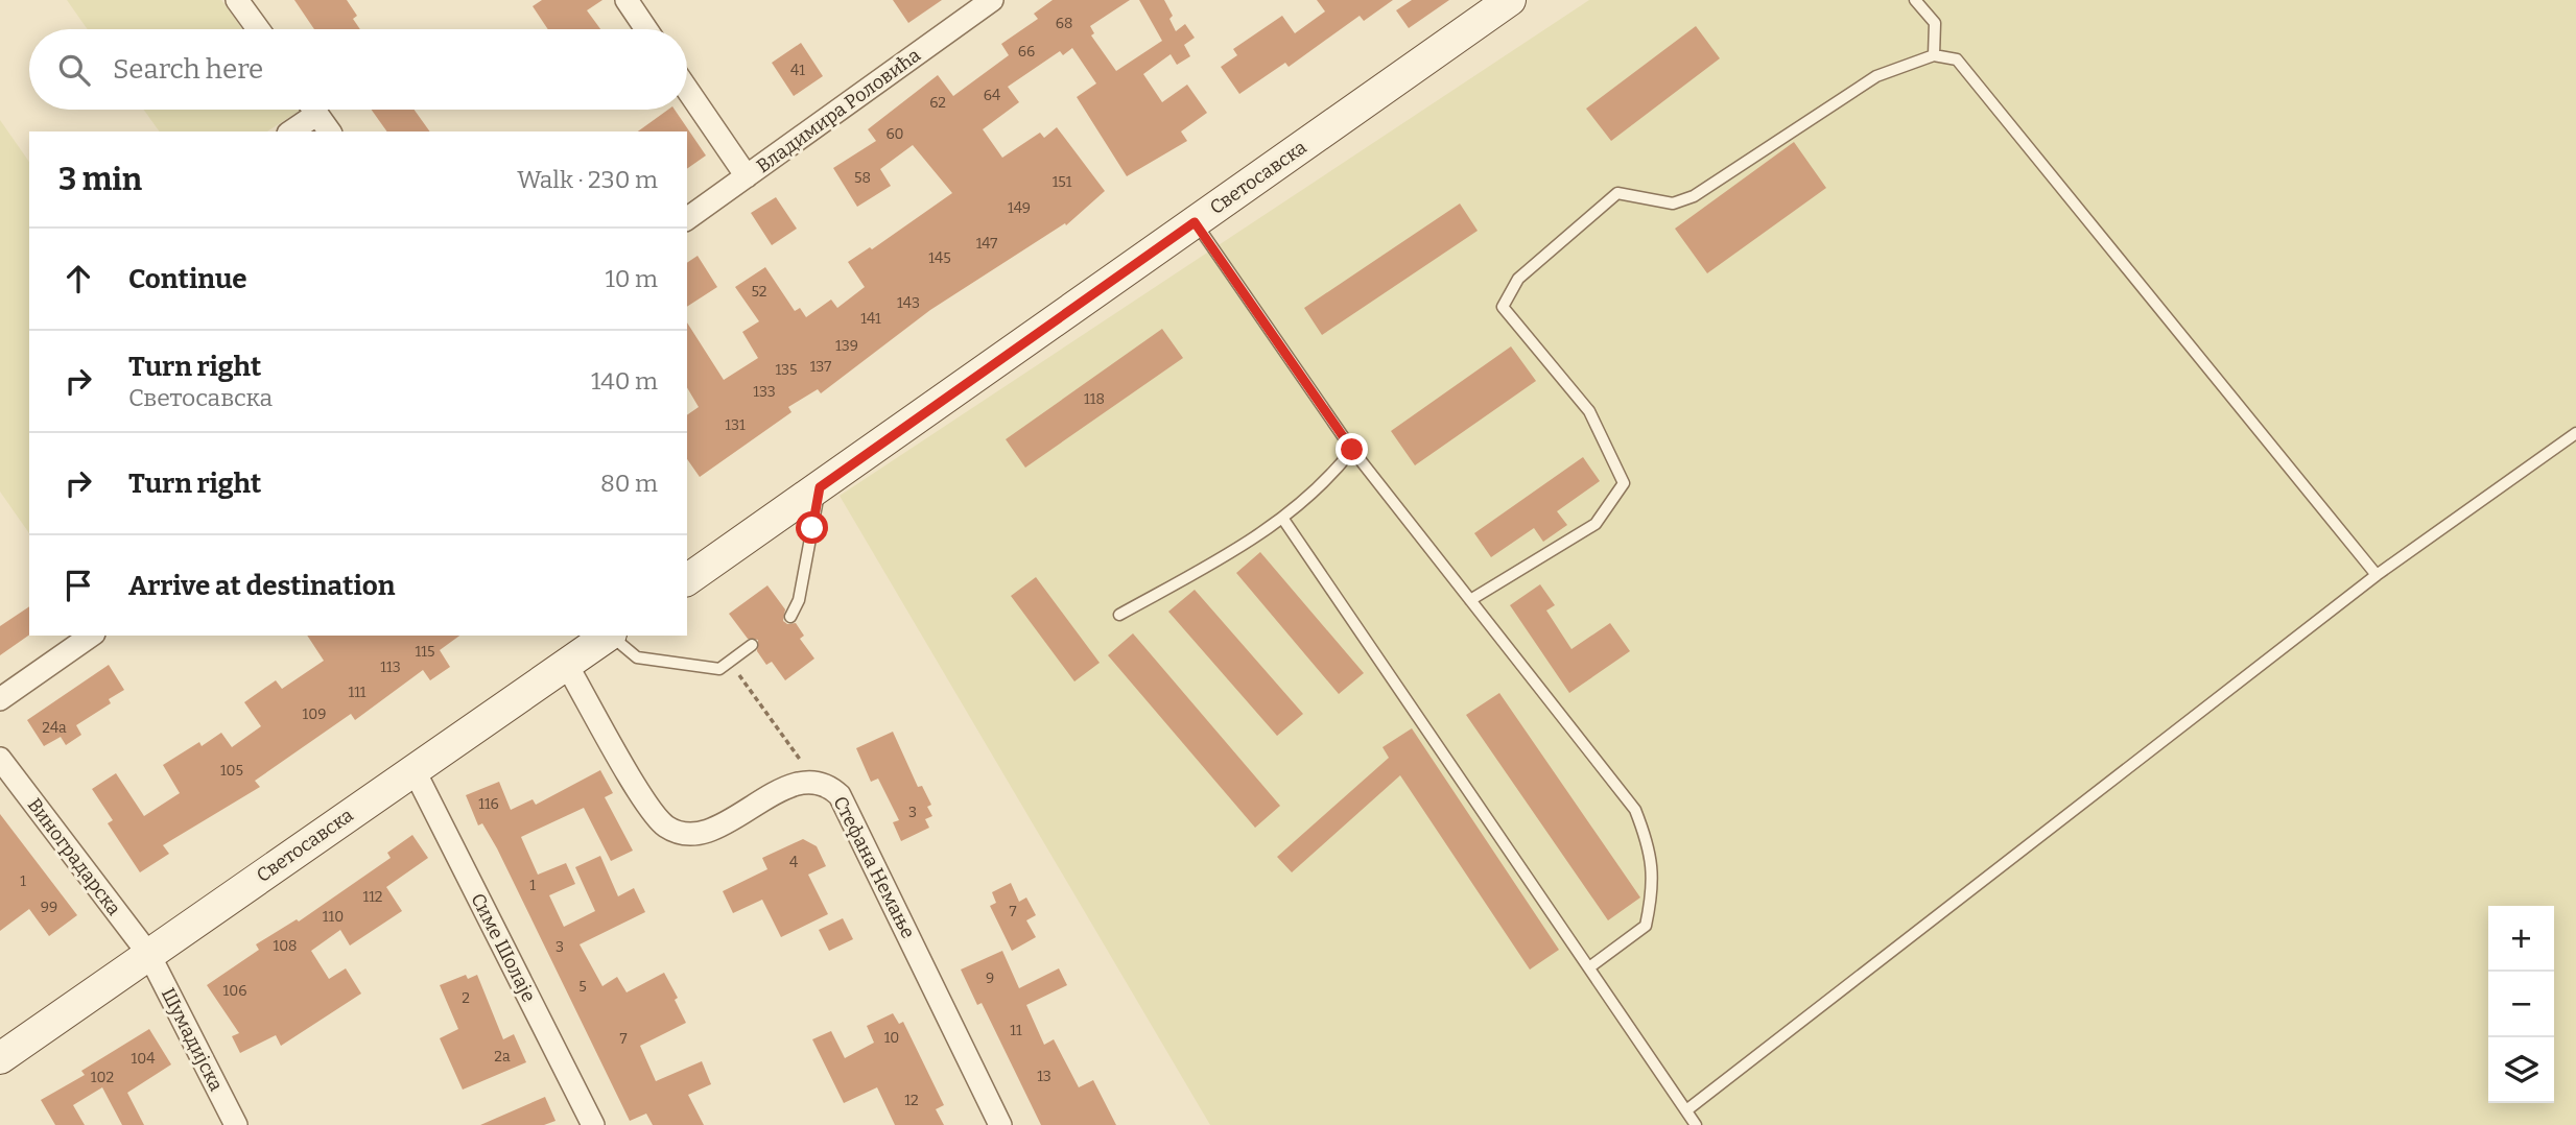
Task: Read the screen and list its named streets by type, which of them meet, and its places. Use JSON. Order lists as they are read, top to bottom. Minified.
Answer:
{"streets":{"main road":["Светосавска"],"street":["Владимира Роловића","Виноградарска","Стефана Немање","Симе Шолаје","Шумадијска"]},"crossings":[["Светосавска","Виноградарска"],["Светосавска","Стефана Немање"],["Светосавска","Симе Шолаје"],["Светосавска","Шумадијска"],["Виноградарска","Шумадијска"]],"house_numbers":["68","66","41","64","62","60","58","151","149","147","145","52","143","141","139","137","135","133","118","131","115","113","111","109","24a","105","116","3","4","1","1","112","99","7","110","108","3","9","5","106","2","11","10","7","2a","104","13","102","12"],"page":{"search":"Search here","heading":["3 min","Walk · 230 m"],"list":[["Continue","10 m"],["Turn right","Светосавска","140 m"],["Turn right","80 m"],"Arrive at destination"],"map_buttons":["+","−"]}}
